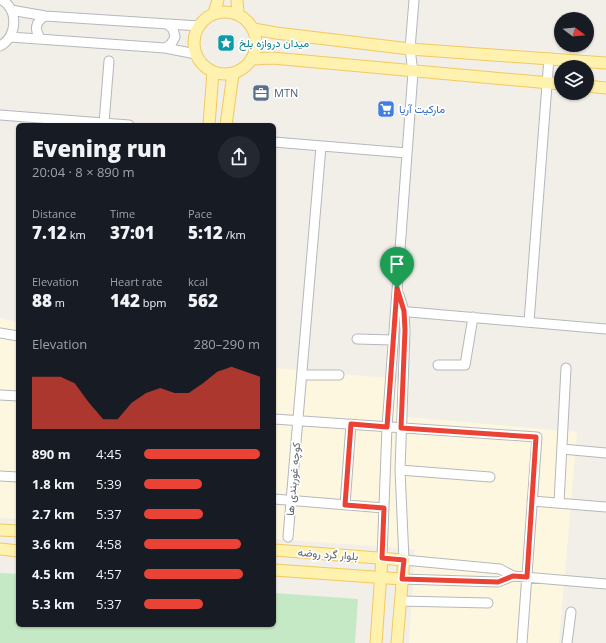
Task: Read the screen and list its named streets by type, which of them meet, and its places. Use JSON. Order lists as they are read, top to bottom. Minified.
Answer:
{"streets":{"main road":["بلوار گرد روضه"],"street":["کوچه غوربندی ها"]},"places":{"place":["میدان دروازه بلخ"],"office":["MTN"],"supermarket":["مارکیت آریا"]},"north":"right","page":{"heading":["Evening run","20:04 · 8 × 890 m"],"stats":[["Distance","7.12 km"],["Time","37:01"],["Pace","5:12 /km"],["Elevation","88 m"],["Heart rate","142 bpm"],["kcal","562"]],"chart":["Elevation","280–290 m"],"list":[{"name":"890 m","note":"4:45"},{"name":"1.8 km","note":"5:39"},{"name":"2.7 km","note":"5:37"},{"name":"3.6 km","note":"4:58"},{"name":"4.5 km","note":"4:57"},{"name":"5.3 km","note":"5:37"}]}}
